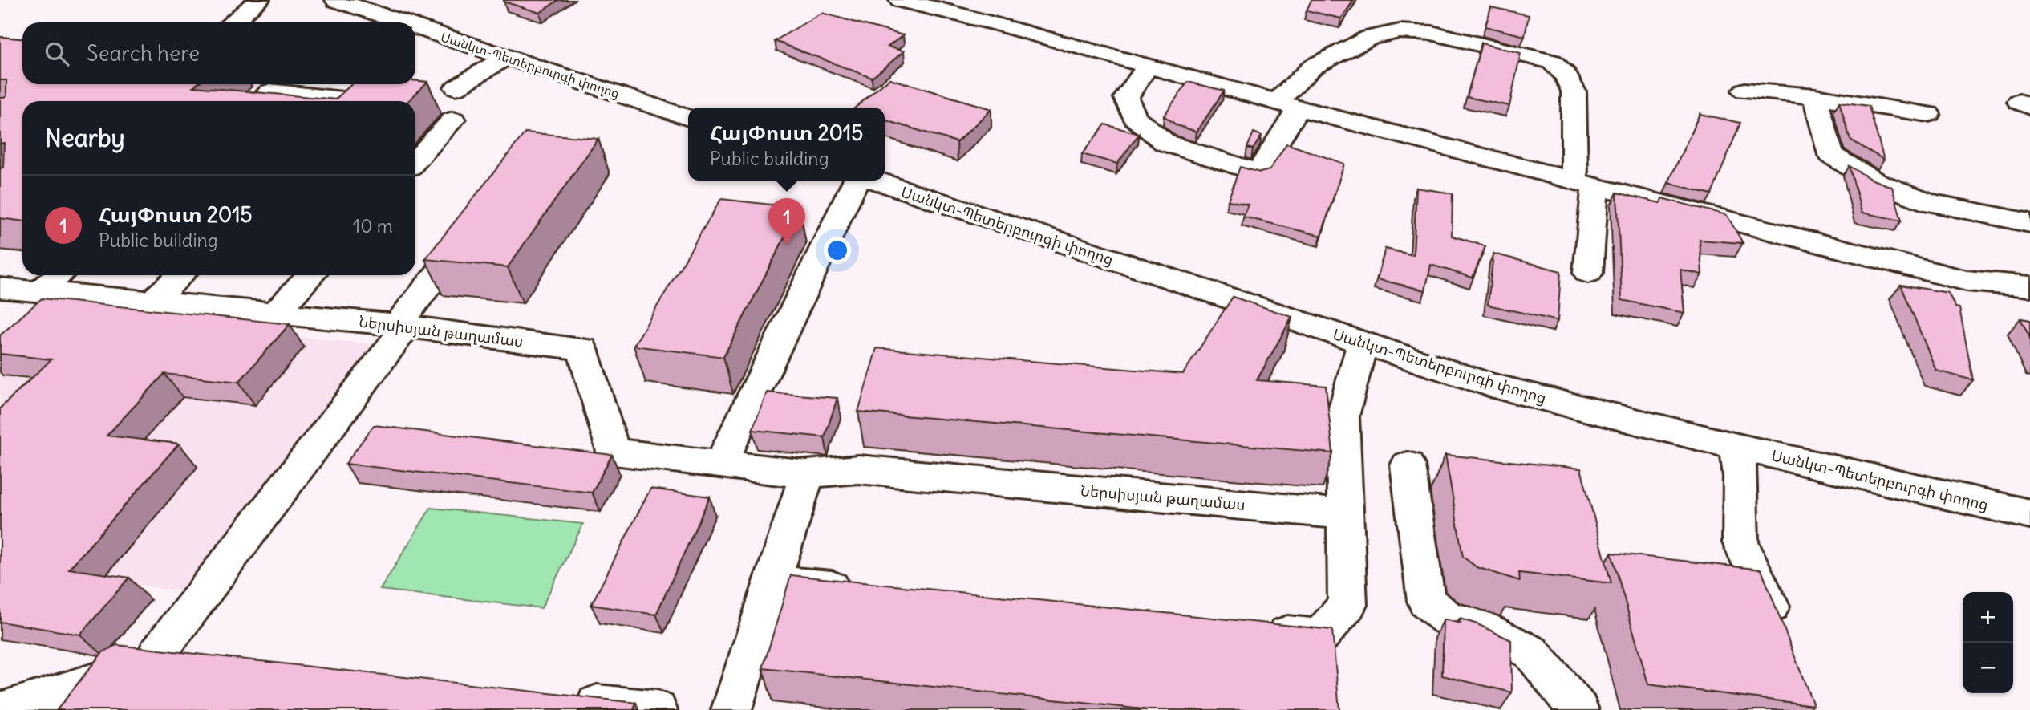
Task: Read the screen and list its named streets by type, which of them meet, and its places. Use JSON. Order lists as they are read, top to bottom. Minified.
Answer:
{"streets":{"street":["Սանկտ-Պետերբուրգի փողոց","Ներսիսյան թաղամաս"]},"page":{"search":"Search here","heading":"Nearby","popup":["ՀայՓոստ 2015","Public building"],"list":[{"mark":"1","name":"ՀայՓոստ 2015","note":"Public building","value":"10 m"}],"pins":"1","map_buttons":["+","−"]}}
